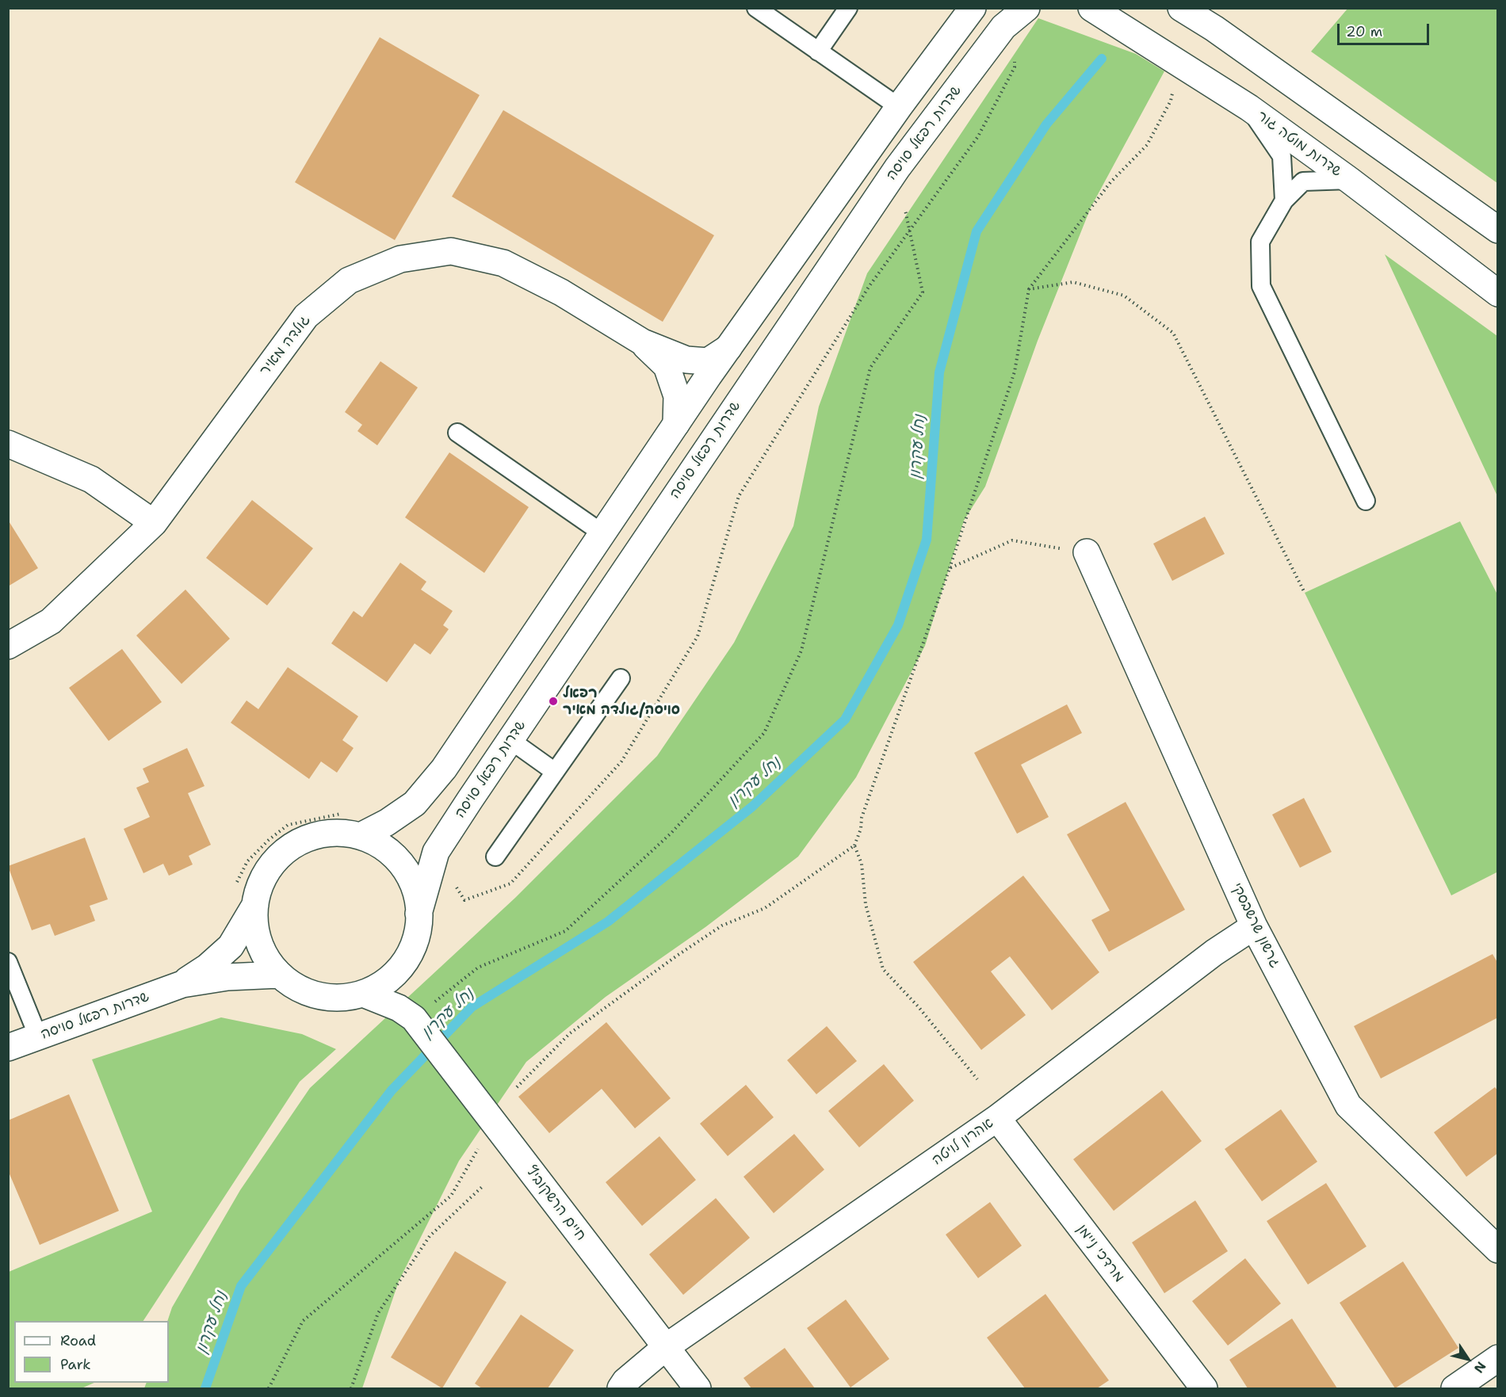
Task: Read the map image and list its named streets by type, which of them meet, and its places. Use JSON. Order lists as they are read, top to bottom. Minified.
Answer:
{"streets":{"street":["שדרות רפאל סויסה","שדרות מוטה גור","גולדה מאיר","גרשון שרשבסקי","אהרון לויטה","חיים הרשקוביץ","מרדכי ניימן"]},"crossings":[["שדרות רפאל סויסה","חיים הרשקוביץ"],["גרשון שרשבסקי","אהרון לויטה"],["אהרון לויטה","חיים הרשקוביץ"],["אהרון לויטה","מרדכי ניימן"]],"water":["נחל עקרון"],"places":["רפאל סויסה/גולדה מאיר"],"legend":["Road","Park"],"scale_bar":"20 m","north":"bottom right"}
